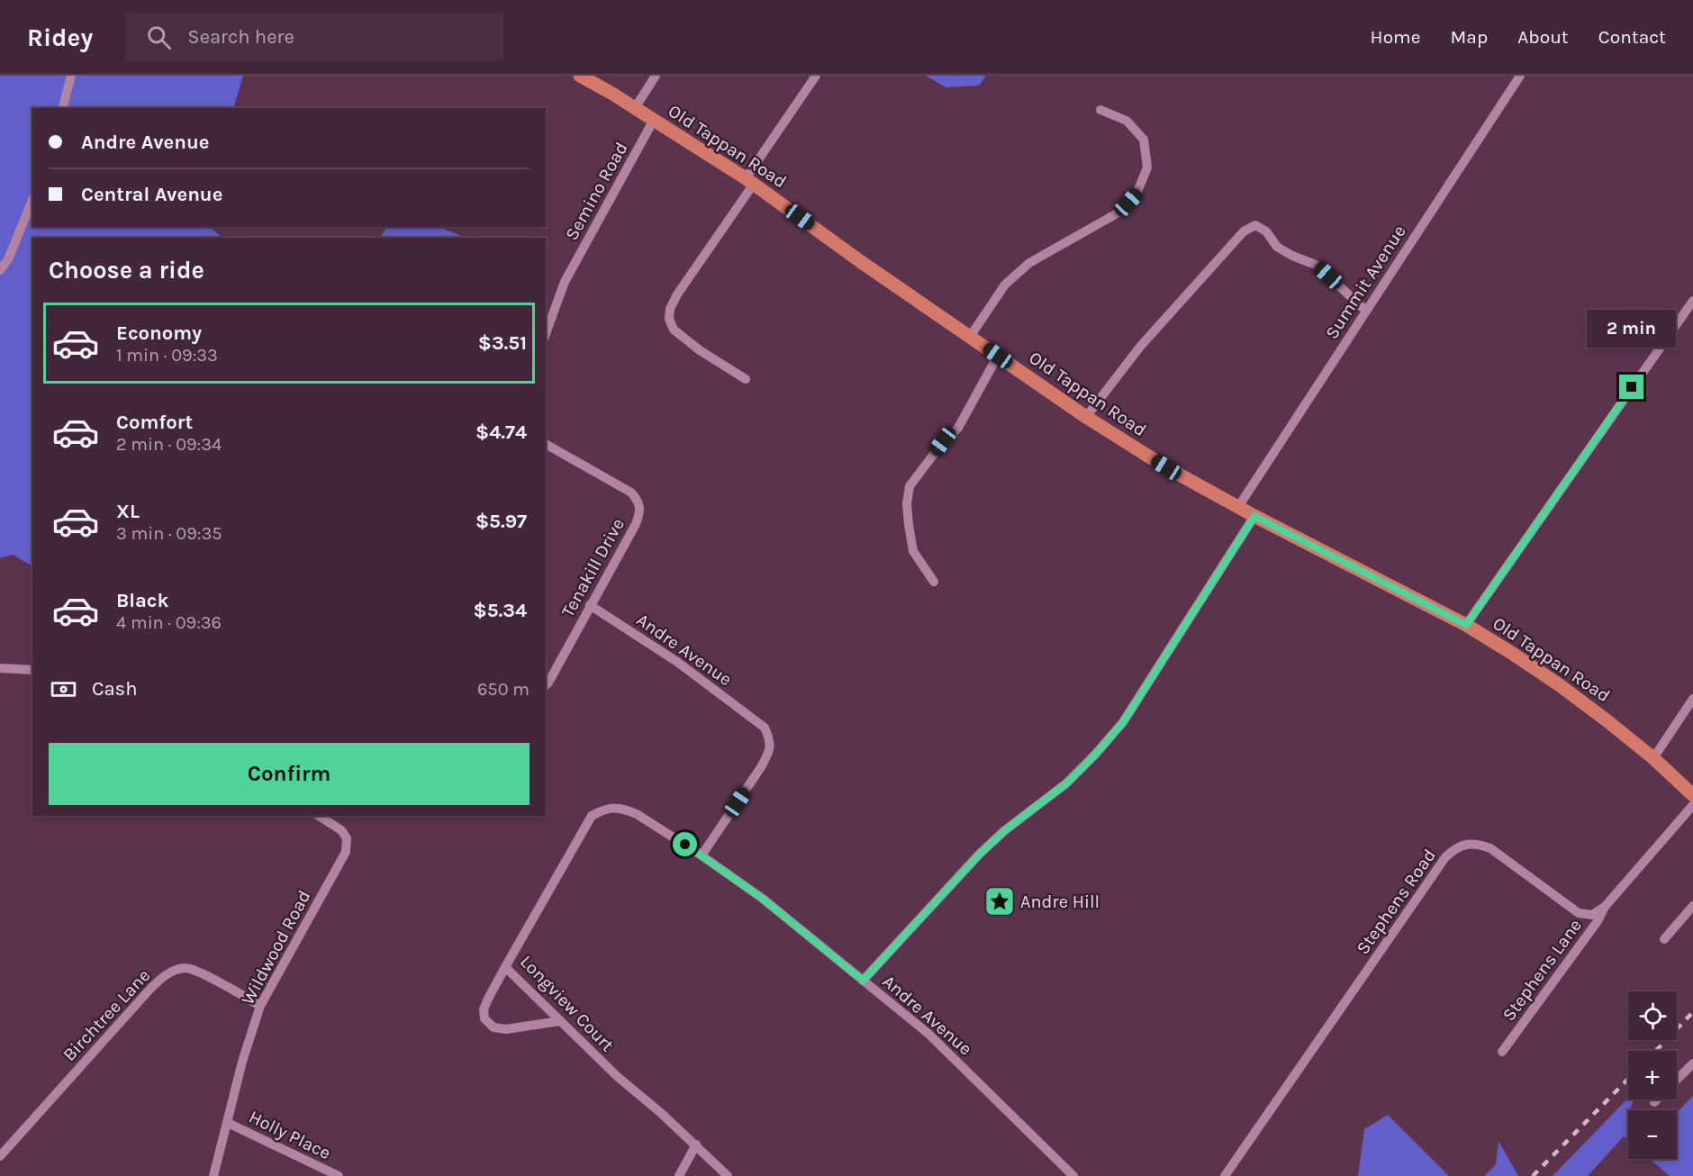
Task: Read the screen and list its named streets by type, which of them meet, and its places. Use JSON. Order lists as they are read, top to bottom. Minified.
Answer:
{"streets":{"main road":["Old Tappan Road"],"street":["Semino Road","Summit Avenue","Tenakill Drive","Andre Avenue","Stephens Road","Wildwood Road","Stephens Lane","Longview Court","Birchtree Lane","Holly Place"]},"crossings":[["Old Tappan Road","Semino Road"],["Old Tappan Road","Summit Avenue"],["Tenakill Drive","Andre Avenue"],["Andre Avenue","Longview Court"],["Stephens Road","Stephens Lane"],["Wildwood Road","Birchtree Lane"],["Wildwood Road","Holly Place"]],"places":{"place":["Andre Hill"]},"page":{"header":"Ridey","search":"Search here","nav":["Home","Map","About","Contact"],"banner":["Andre Avenue","Central Avenue"],"heading":"Choose a ride","list":[{"name":"Economy","note":"1 min · 09:33","value":"$3.51"},{"name":"Comfort","note":"2 min · 09:34","value":"$4.74"},{"name":"XL","note":"3 min · 09:35","value":"$5.97"},{"name":"Black","note":"4 min · 09:36","value":"$5.34"}],"bubble":"2 min","pay":["Cash","650 m"],"buttons":"Confirm","map_buttons":["+","−"]}}
